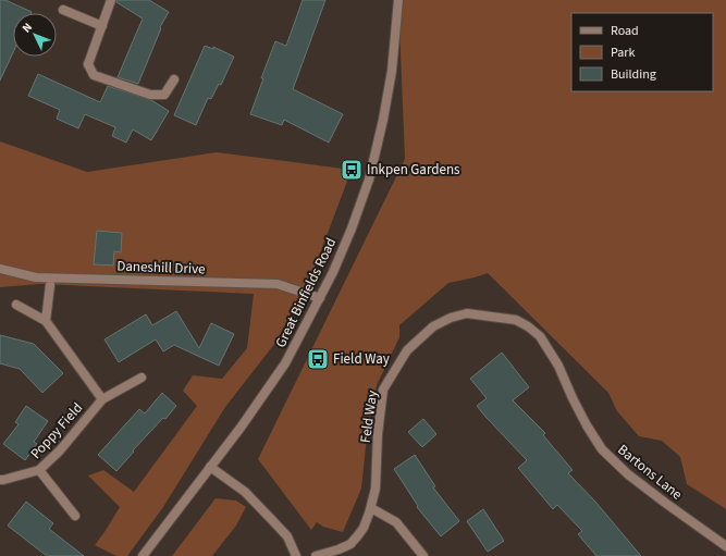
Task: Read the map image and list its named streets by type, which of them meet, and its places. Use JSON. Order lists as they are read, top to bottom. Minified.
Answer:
{"streets":{"street":["Daneshill Drive","Great Binfields Road","Feld Way","Poppy Field","Bartons Lane"]},"crossings":[["Daneshill Drive","Great Binfields Road"],["Feld Way","Bartons Lane"]],"places":{"bus stop":["Inkpen Gardens","Field Way"]},"legend":["Road","Park","Building"],"north":"top left"}
